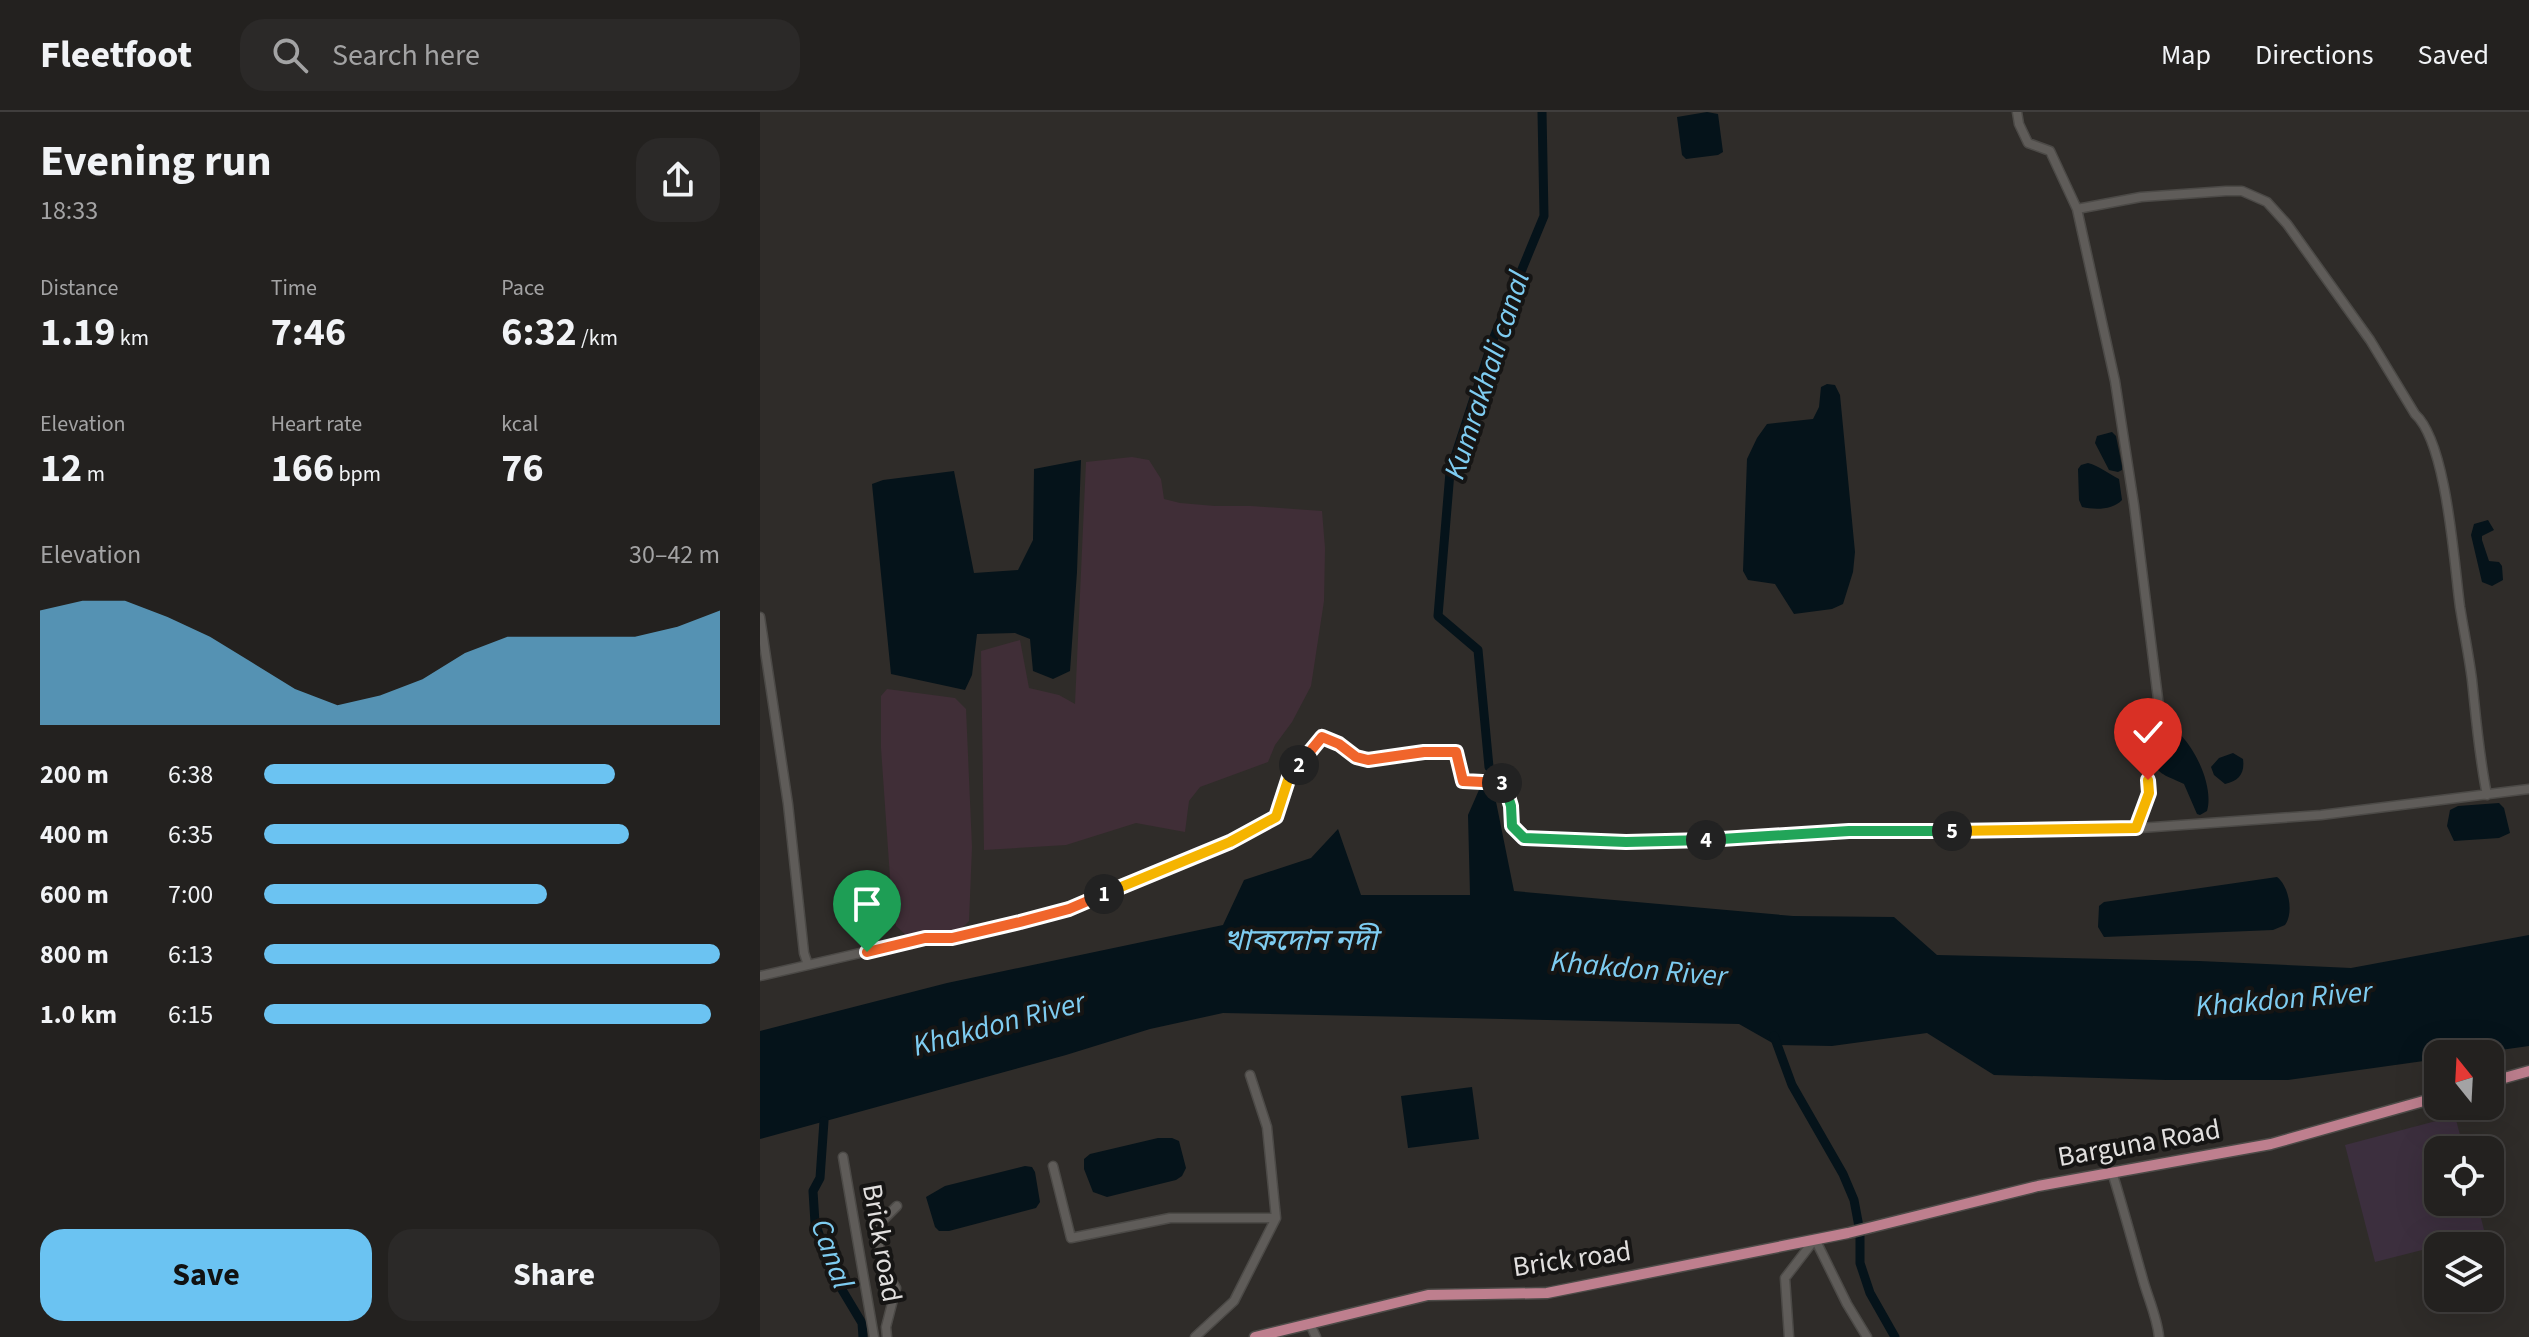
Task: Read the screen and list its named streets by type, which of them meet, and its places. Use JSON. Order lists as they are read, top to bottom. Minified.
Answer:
{"streets":{"main road":["Barguna Road","Brick road"]},"crossings":[["Barguna Road","Brick road"]],"water":["Kumrakhali canal","খাকদোন নদী","Khakdon River","Canal"],"north":"top","page":{"header":"Fleetfoot","search":"Search here","nav":["Map","Directions","Saved"],"heading":["Evening run","18:33"],"stats":[["Distance","1.19 km"],["Time","7:46"],["Pace","6:32 /km"],["Elevation","12 m"],["Heart rate","166 bpm"],["kcal","76"]],"chart":["Elevation","30–42 m"],"list":[{"name":"200 m","note":"6:38"},{"name":"400 m","note":"6:35"},{"name":"600 m","note":"7:00"},{"name":"800 m","note":"6:13"},{"name":"1.0 km","note":"6:15"}],"pins":["2","3","5","4","1"],"buttons":["Save","Share"]}}
